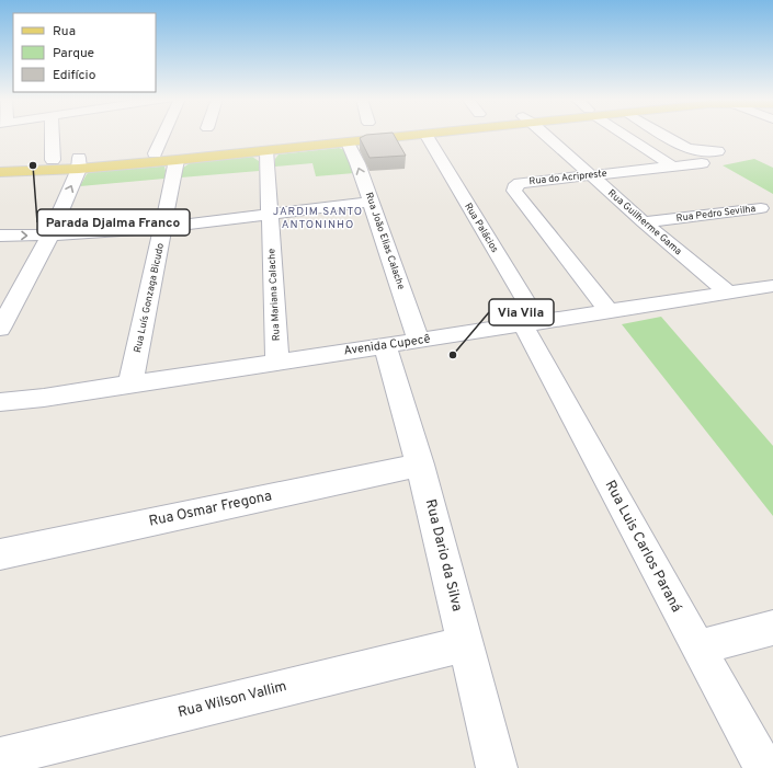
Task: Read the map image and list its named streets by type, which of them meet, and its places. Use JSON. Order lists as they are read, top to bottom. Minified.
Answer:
{"streets":{"street":["Rua do Acripreste","Rua Pedro Sevilha","Rua Guilherme Gama","Rua Palácios","Rua João Elias Calache","Rua Mariana Calache","Rua Luís Gonzaga Bicudo","Avenida Cupecê","Rua Osmar Fregona","Rua Luis Carlos Paraná","Rua Dario da Silva","Rua Wilson Vallim"]},"crossings":[["Rua do Acripreste","Rua Guilherme Gama"],["Rua do Acripreste","Avenida Cupecê"],["Rua Pedro Sevilha","Rua Guilherme Gama"],["Rua Guilherme Gama","Avenida Cupecê"],["Rua Palácios","Avenida Cupecê"],["Rua Palácios","Rua Luis Carlos Paraná"],["Rua João Elias Calache","Avenida Cupecê"],["Rua Mariana Calache","Avenida Cupecê"],["Rua Luís Gonzaga Bicudo","Avenida Cupecê"],["Avenida Cupecê","Rua Luis Carlos Paraná"],["Avenida Cupecê","Rua Dario da Silva"],["Rua Osmar Fregona","Rua Dario da Silva"],["Rua Dario da Silva","Rua Wilson Vallim"]],"districts":["JARDIM SANTO ANTONINHO"],"places":["Parada Djalma Franco","Via Vila"],"legend":["Rua","Parque","Edifício"]}
